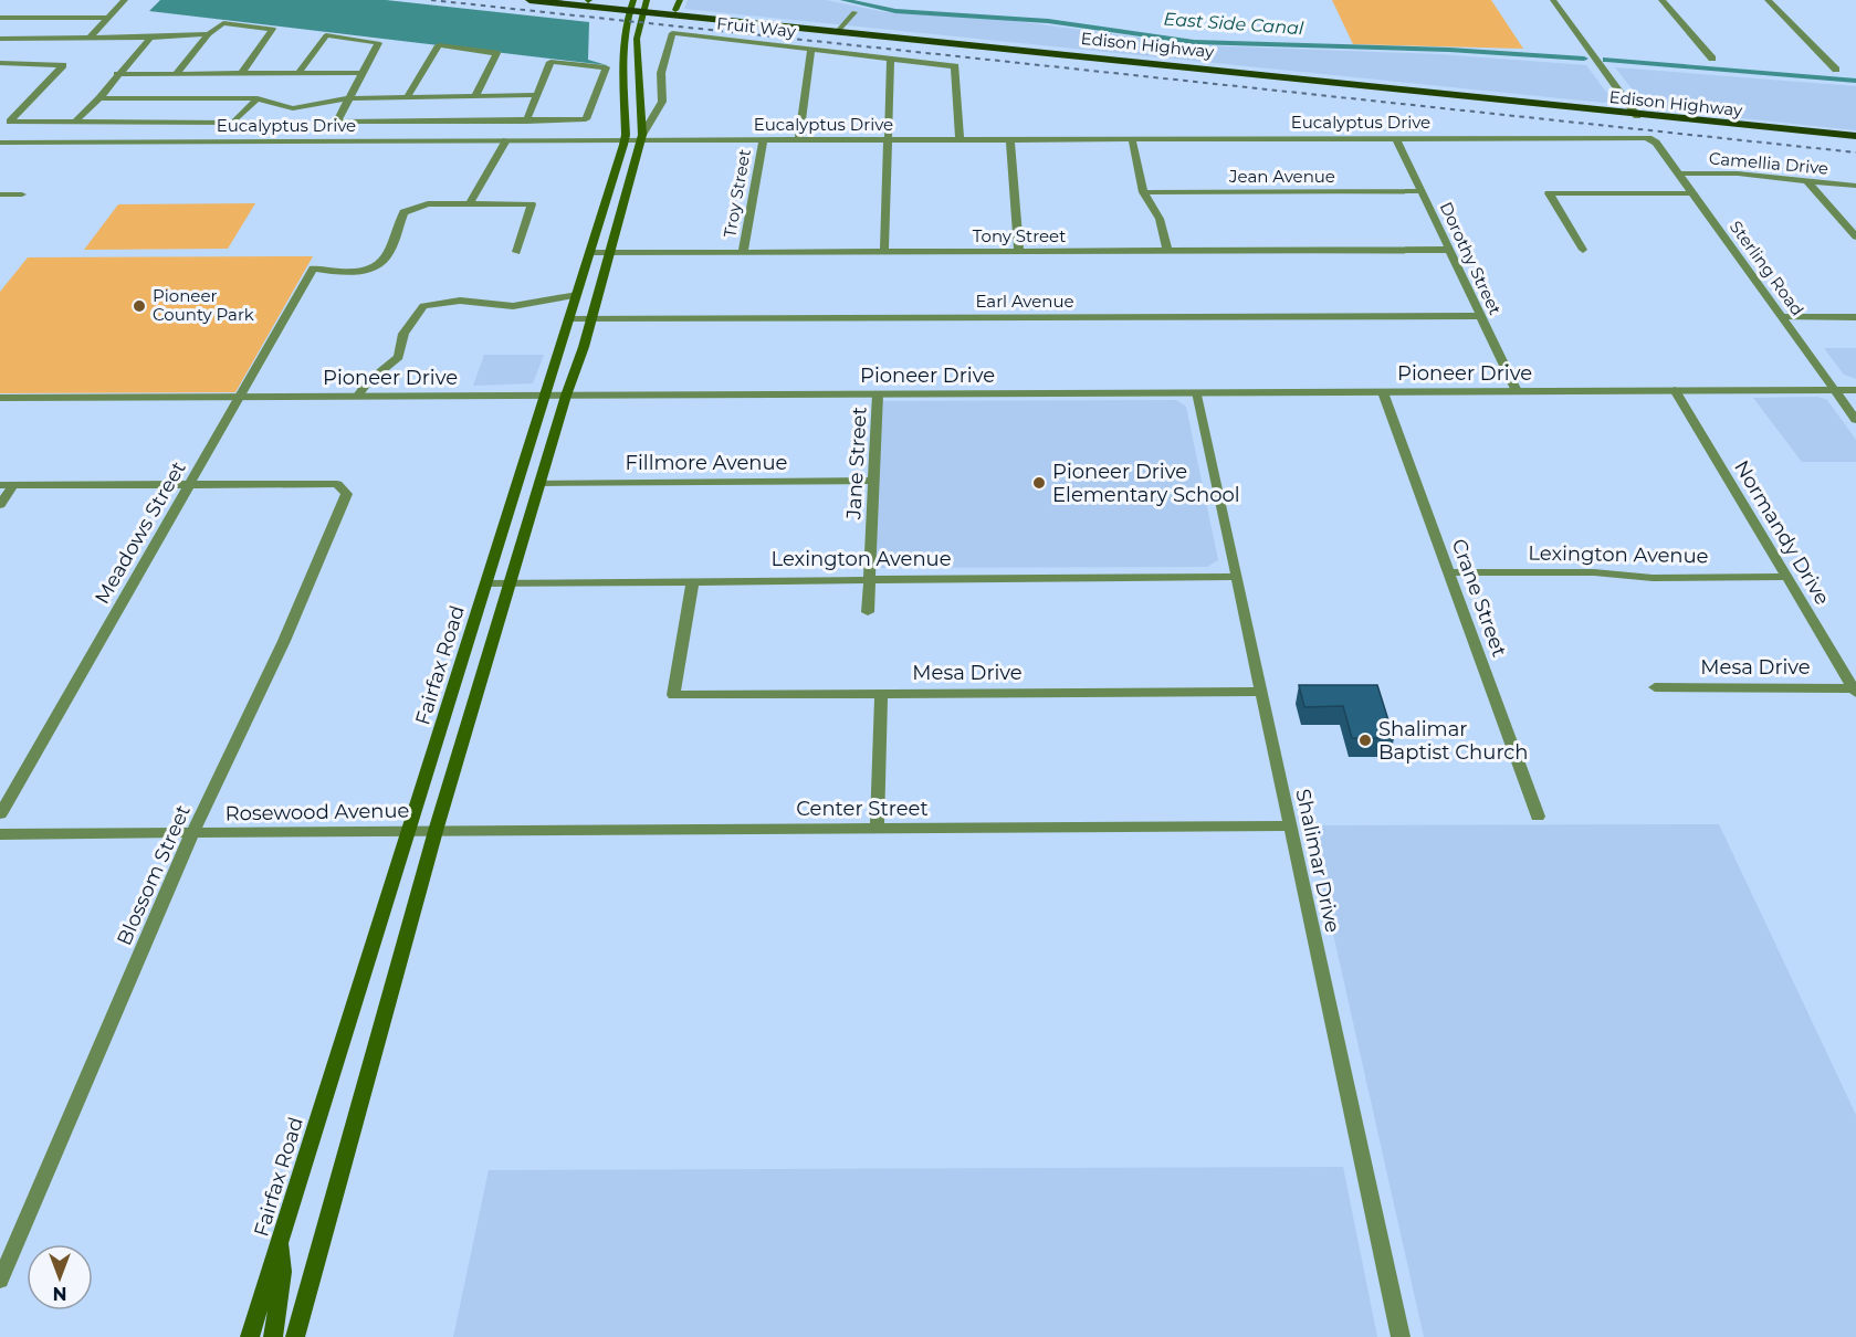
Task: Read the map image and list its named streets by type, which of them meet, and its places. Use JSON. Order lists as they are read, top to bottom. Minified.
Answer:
{"streets":{"main road":["Edison Highway","Fairfax Road"],"street":["Fruit Way","Eucalyptus Drive","Camellia Drive","Jean Avenue","Troy Street","Tony Street","Dorothy Street","Sterling Road","Earl Avenue","Pioneer Drive","Fillmore Avenue","Jane Street","Meadows Street","Normandy Drive","Lexington Avenue","Crane Street","Mesa Drive","Center Street","Rosewood Avenue","Shalimar Drive","Blossom Street"]},"crossings":[["Fruit Way","Eucalyptus Drive"],["Eucalyptus Drive","Troy Street"],["Eucalyptus Drive","Dorothy Street"],["Eucalyptus Drive","Sterling Road"],["Eucalyptus Drive","Fairfax Road"],["Camellia Drive","Sterling Road"],["Jean Avenue","Dorothy Street"],["Troy Street","Tony Street"],["Tony Street","Dorothy Street"],["Tony Street","Fairfax Road"],["Dorothy Street","Earl Avenue"],["Dorothy Street","Pioneer Drive"],["Sterling Road","Pioneer Drive"],["Earl Avenue","Fairfax Road"],["Pioneer Drive","Jane Street"],["Pioneer Drive","Meadows Street"],["Pioneer Drive","Normandy Drive"],["Pioneer Drive","Crane Street"],["Pioneer Drive","Fairfax Road"],["Pioneer Drive","Shalimar Drive"],["Fillmore Avenue","Jane Street"],["Jane Street","Lexington Avenue"],["Meadows Street","Blossom Street"],["Normandy Drive","Lexington Avenue"],["Normandy Drive","Mesa Drive"],["Lexington Avenue","Crane Street"],["Lexington Avenue","Fairfax Road"],["Lexington Avenue","Mesa Drive"],["Lexington Avenue","Shalimar Drive"],["Fairfax Road","Rosewood Avenue"],["Mesa Drive","Shalimar Drive"],["Center Street","Rosewood Avenue"],["Center Street","Shalimar Drive"],["Rosewood Avenue","Blossom Street"]],"water":["East Side Canal"],"places":["Pioneer County Park","Pioneer Drive Elementary School","Shalimar Baptist Church"],"north":"bottom"}
